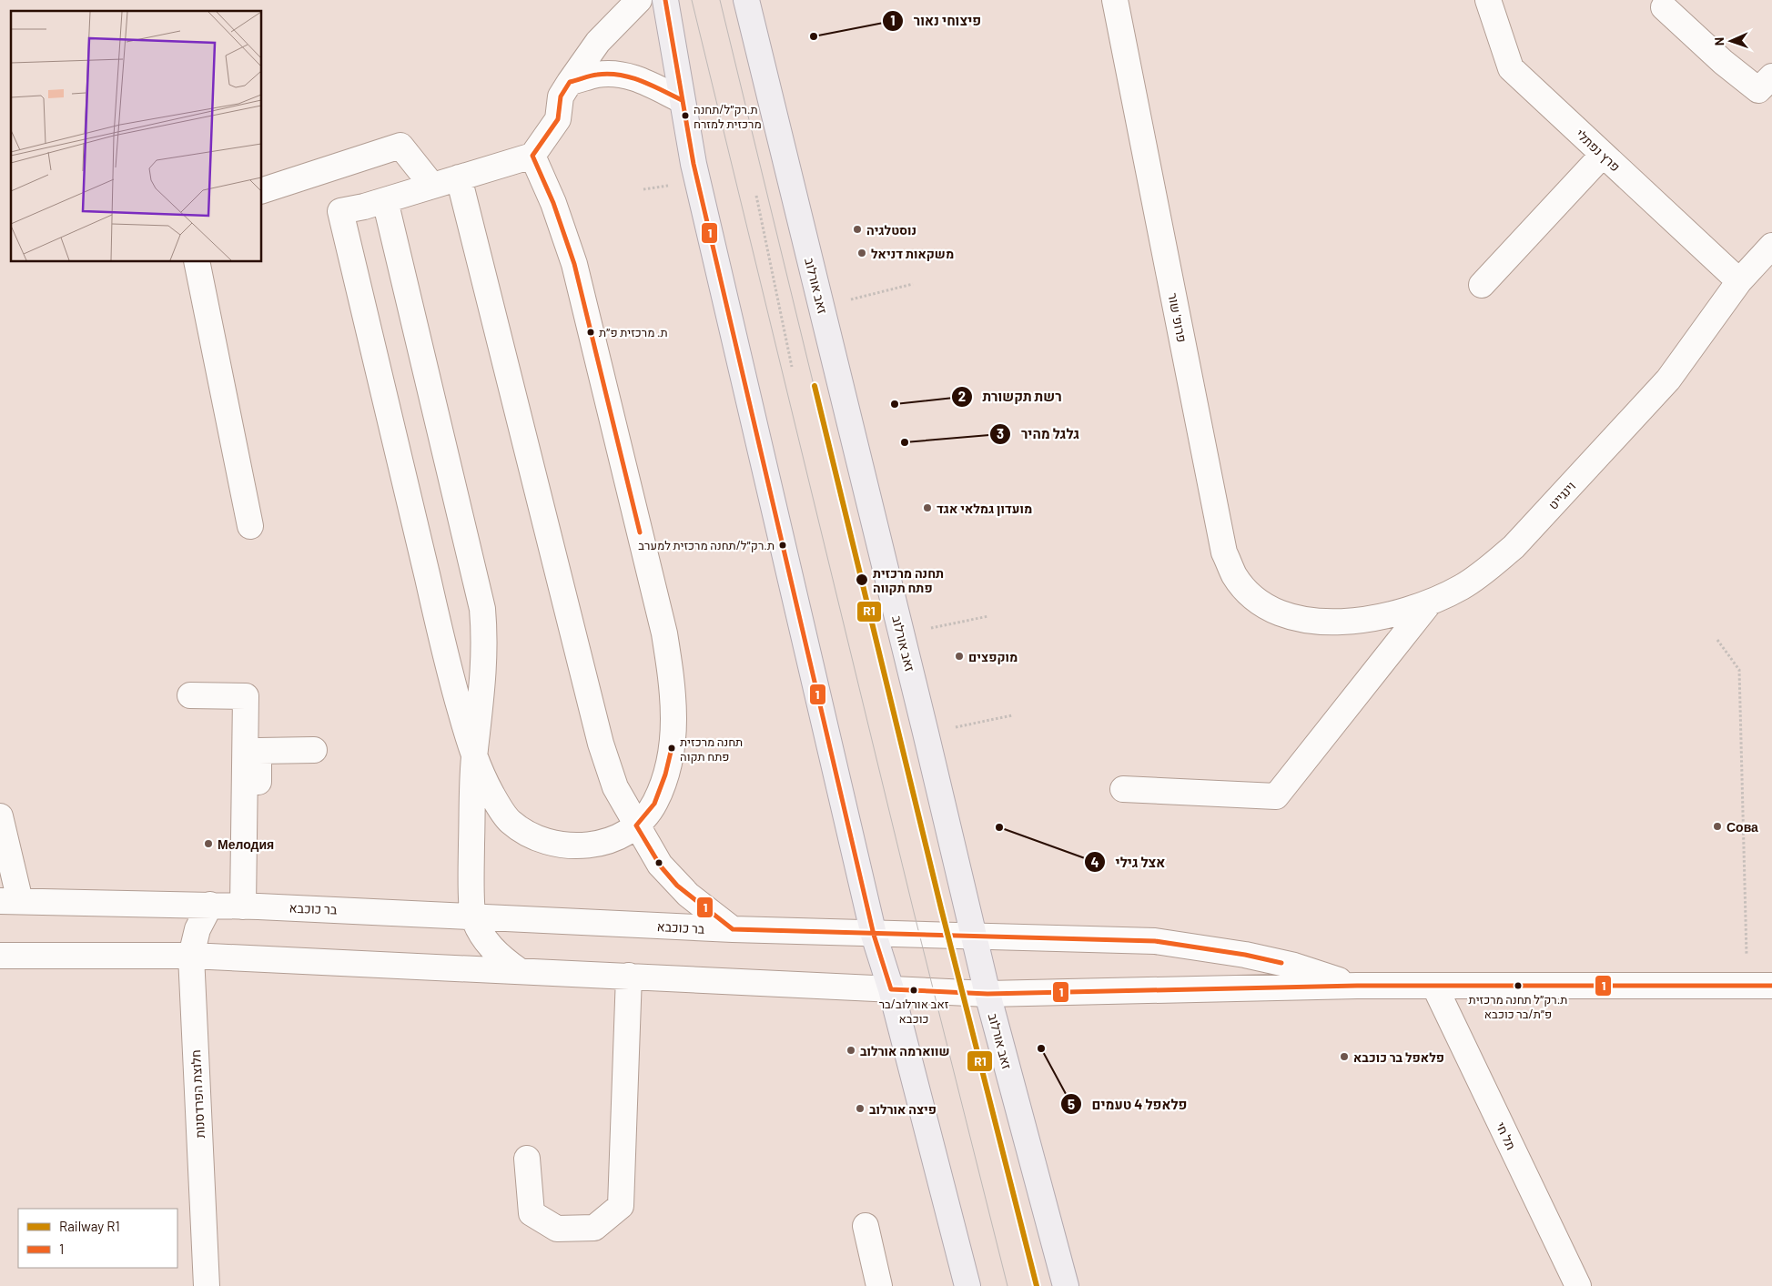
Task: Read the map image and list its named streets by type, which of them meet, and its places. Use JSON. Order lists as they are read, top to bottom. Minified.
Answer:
{"streets":{"main road":["זאב אורלוב"],"street":["פרץ נפתלי","פרופ' שור","וינגייט","בר כוכבא","חלוצת הפרדסנות","תל חי"]},"crossings":[["פרץ נפתלי","וינגייט"],["זאב אורלוב","בר כוכבא"],["פרופ' שור","וינגייט"],["בר כוכבא","חלוצת הפרדסנות"],["בר כוכבא","תל חי"]],"places":["פיצוחי נאור","ת.רק״ל/תחנה מרכזית למזרח","נוסטלגיה","משקאות דניאל","ת. מרכזית פ״ת","רשת תקשורת","גלגל מהיר","מועדון גמלאי אגד","ת.רק״ל/תחנה מרכזית למערב","תחנה מרכזית פתח תקווה","מוקפצים","תחנה מרכזית פתח תקוה","Сова","אצל גילי","Мелодия","ת.רק״ל תחנה מרכזית פ״ת/בר כוכבא","זאב אורלוב/בר כוכבא","פלאפל 4 טעמים","שווארמה אורלוב","פלאפל בר כוכבא","פיצה אורלוב"],"lines":["transit line 1","rail line R1"],"legend":["Railway R1","1"],"north":"left"}
